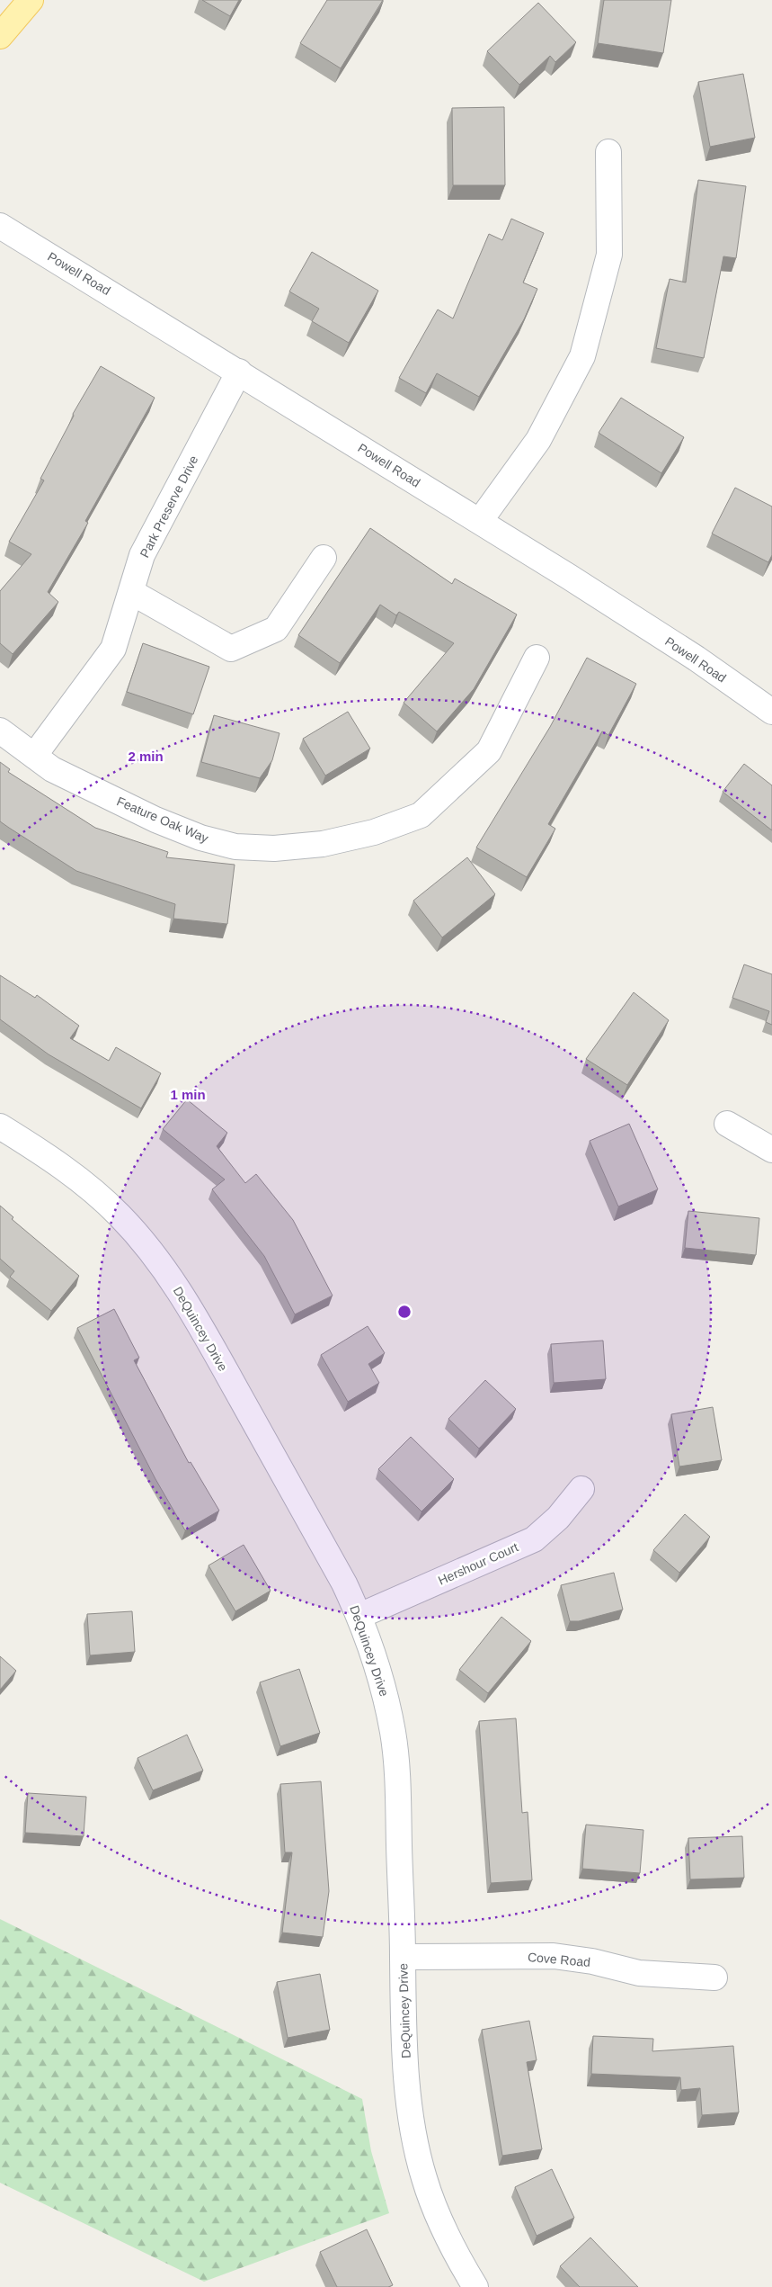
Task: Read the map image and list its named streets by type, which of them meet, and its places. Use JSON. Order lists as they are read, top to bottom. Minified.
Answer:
{"streets":{"street":["Powell Road","Park Preserve Drive","Feature Oak Way","DeQuincey Drive","Hershour Court","Cove Road"]},"crossings":[["Powell Road","Park Preserve Drive"],["Park Preserve Drive","Feature Oak Way"],["DeQuincey Drive","Hershour Court"],["DeQuincey Drive","Cove Road"]],"rings":["2 min","1 min"]}
